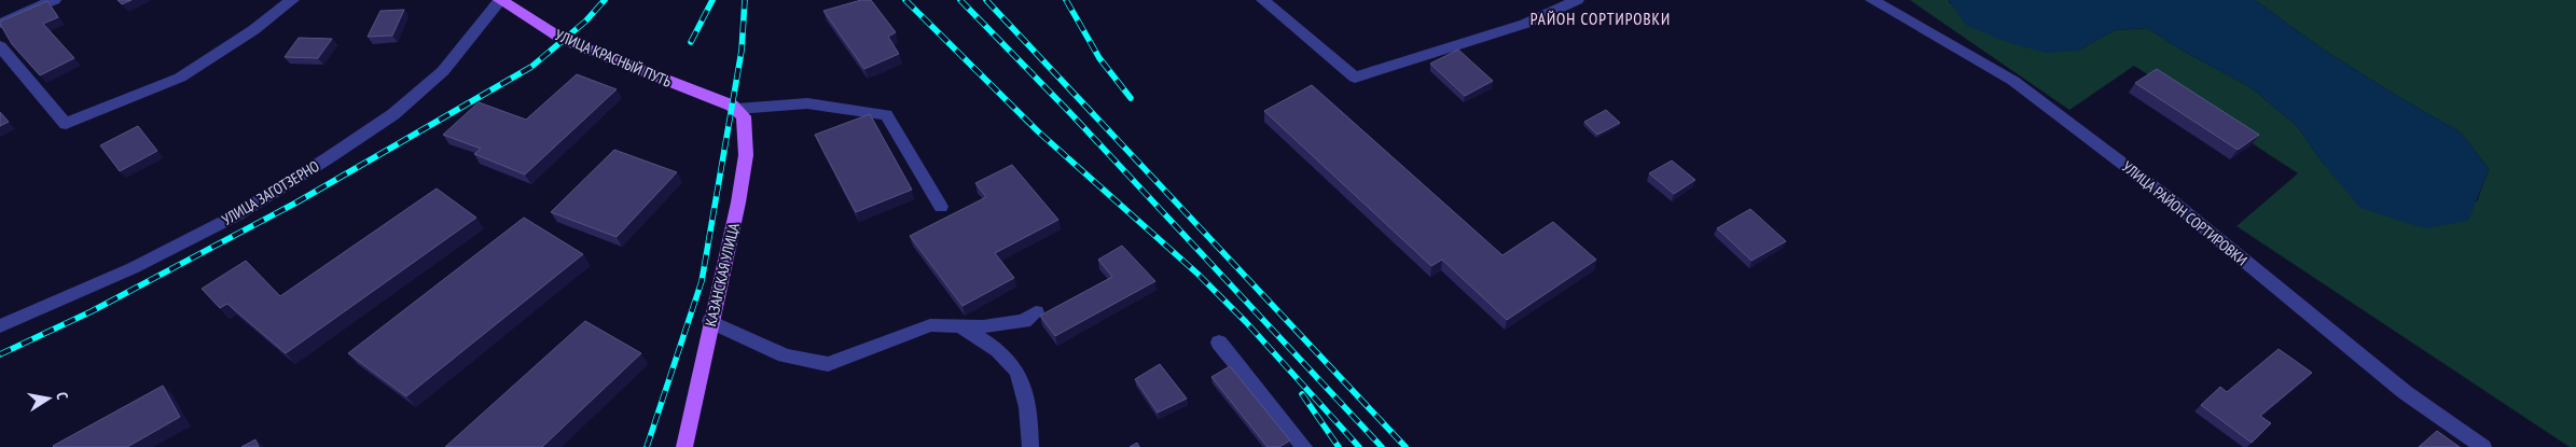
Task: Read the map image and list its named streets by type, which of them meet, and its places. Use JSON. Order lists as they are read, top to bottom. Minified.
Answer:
{"streets":{"main road":["УЛИЦА КРАСНЫЙ ПУТЬ","КАЗАНСКАЯ УЛИЦА"],"street":["УЛИЦА ЗАГОТЗЕРНО","УЛИЦА РАЙОН СОРТИРОВКИ"]},"crossings":[["УЛИЦА КРАСНЫЙ ПУТЬ","УЛИЦА ЗАГОТЗЕРНО"],["УЛИЦА КРАСНЫЙ ПУТЬ","КАЗАНСКАЯ УЛИЦА"]],"districts":["РАЙОН СОРТИРОВКИ"],"north":"right"}
